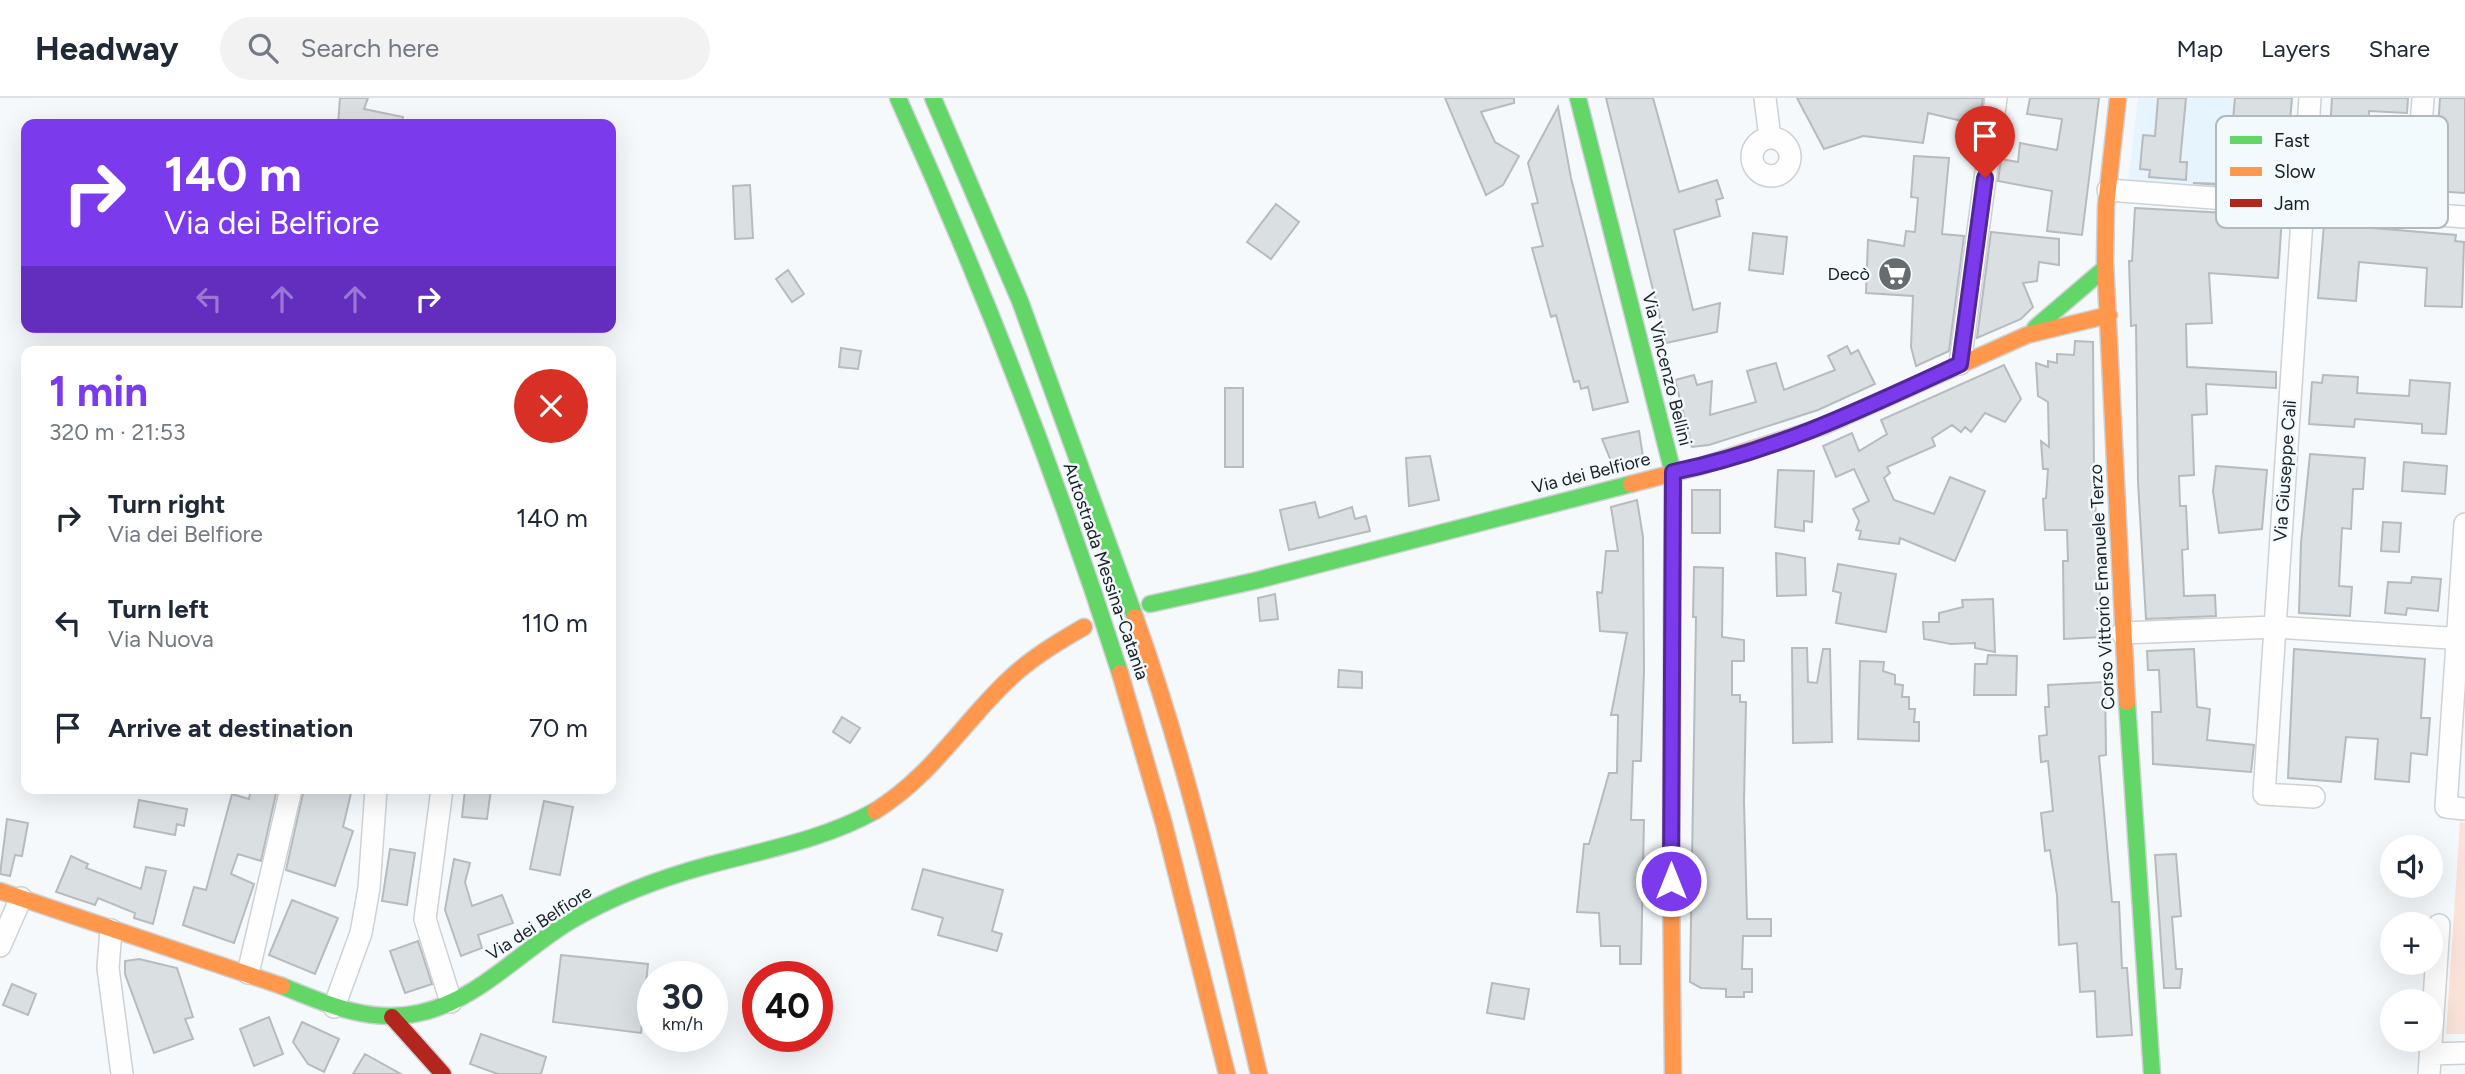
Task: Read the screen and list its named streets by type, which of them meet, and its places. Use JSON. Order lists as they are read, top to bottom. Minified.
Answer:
{"streets":{"main road":["Via Vincenzo Bellini","Via dei Belfiore","Autostrada Messina-Catania","Corso Vittorio Emanuele Terzo"],"street":["Via Giuseppe Calì"]},"crossings":[["Via Vincenzo Bellini","Via dei Belfiore"]],"places":{"supermarket":["Decò"]},"legend":["Fast","Slow","Jam"],"page":{"header":"Headway","search":"Search here","nav":["Map","Layers","Share"],"turn":["140 m","Via dei Belfiore"],"heading":["1 min","320 m · 21:53"],"list":[{"name":"Turn right","note":"Via dei Belfiore","value":"140 m"},{"name":"Turn left","note":"Via Nuova","value":"110 m"},{"name":"Arrive at destination","value":"70 m"}],"map_buttons":["+","−"],"speed":"30 km/h","limit":"40"}}
